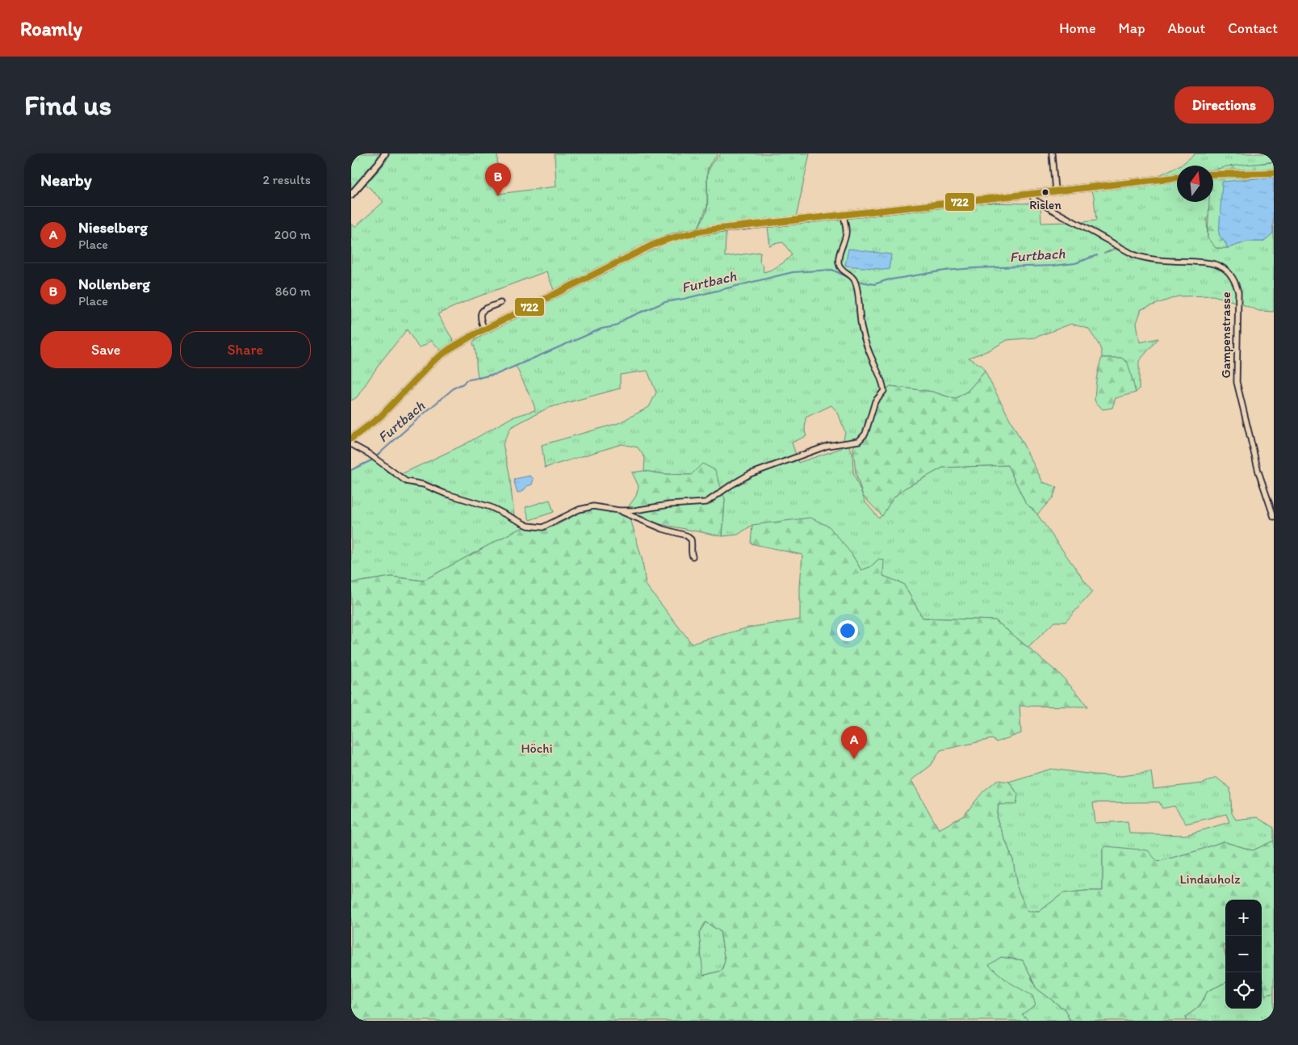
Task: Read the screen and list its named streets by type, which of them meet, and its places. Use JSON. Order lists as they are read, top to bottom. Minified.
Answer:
{"streets":{"street":["Gampenstrasse"]},"water":["Furtbach"],"parks":["Höchi","Lindauholz"],"places":["Rislen"],"lines":["transit line 722"],"north":"top","page":{"header":"Roamly","nav":["Home","Map","About","Contact"],"buttons":["Directions",["Save","Share"]],"title":"Find us","heading":["Nearby","2 results"],"pins":["B","A"],"list":[{"mark":"A","name":"Nieselberg","note":"Place","value":"200 m"},{"mark":"B","name":"Nollenberg","note":"Place","value":"860 m"}],"map_buttons":["+","−"]}}
